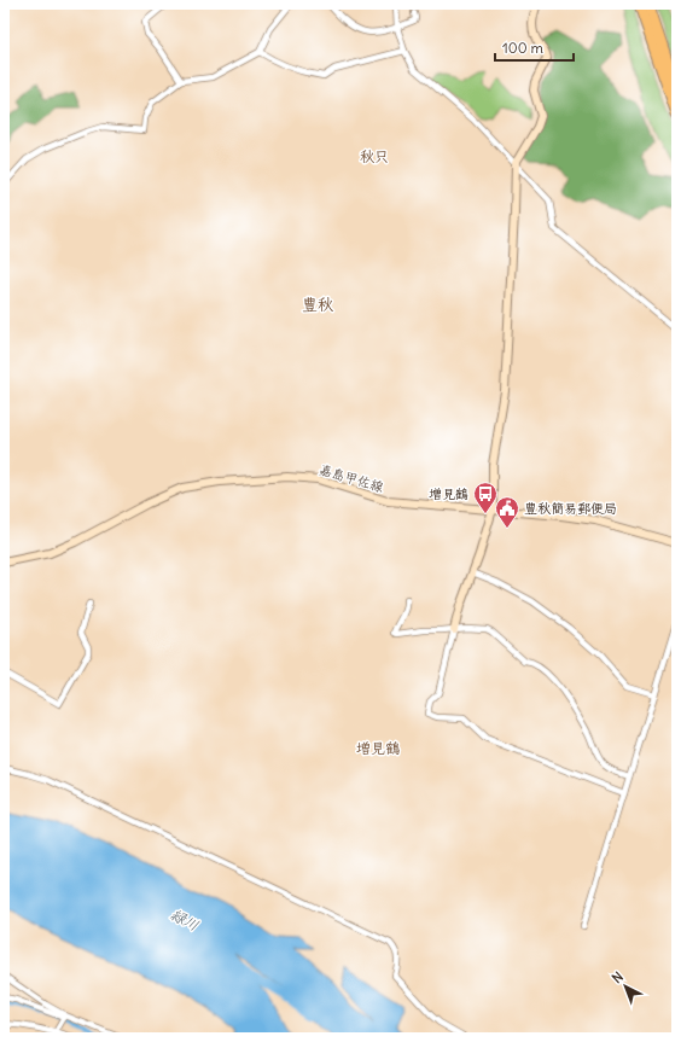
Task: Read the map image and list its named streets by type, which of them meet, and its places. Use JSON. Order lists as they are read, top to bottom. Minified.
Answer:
{"streets":{"main road":["嘉島甲佐線"]},"districts":["秋只","豊秋","増見鶴"],"water":["緑川"],"places":{"bus stop":["増見鶴"],"public building":["豊秋簡易郵便局"]},"scale_bar":"100 m","north":"top left"}
